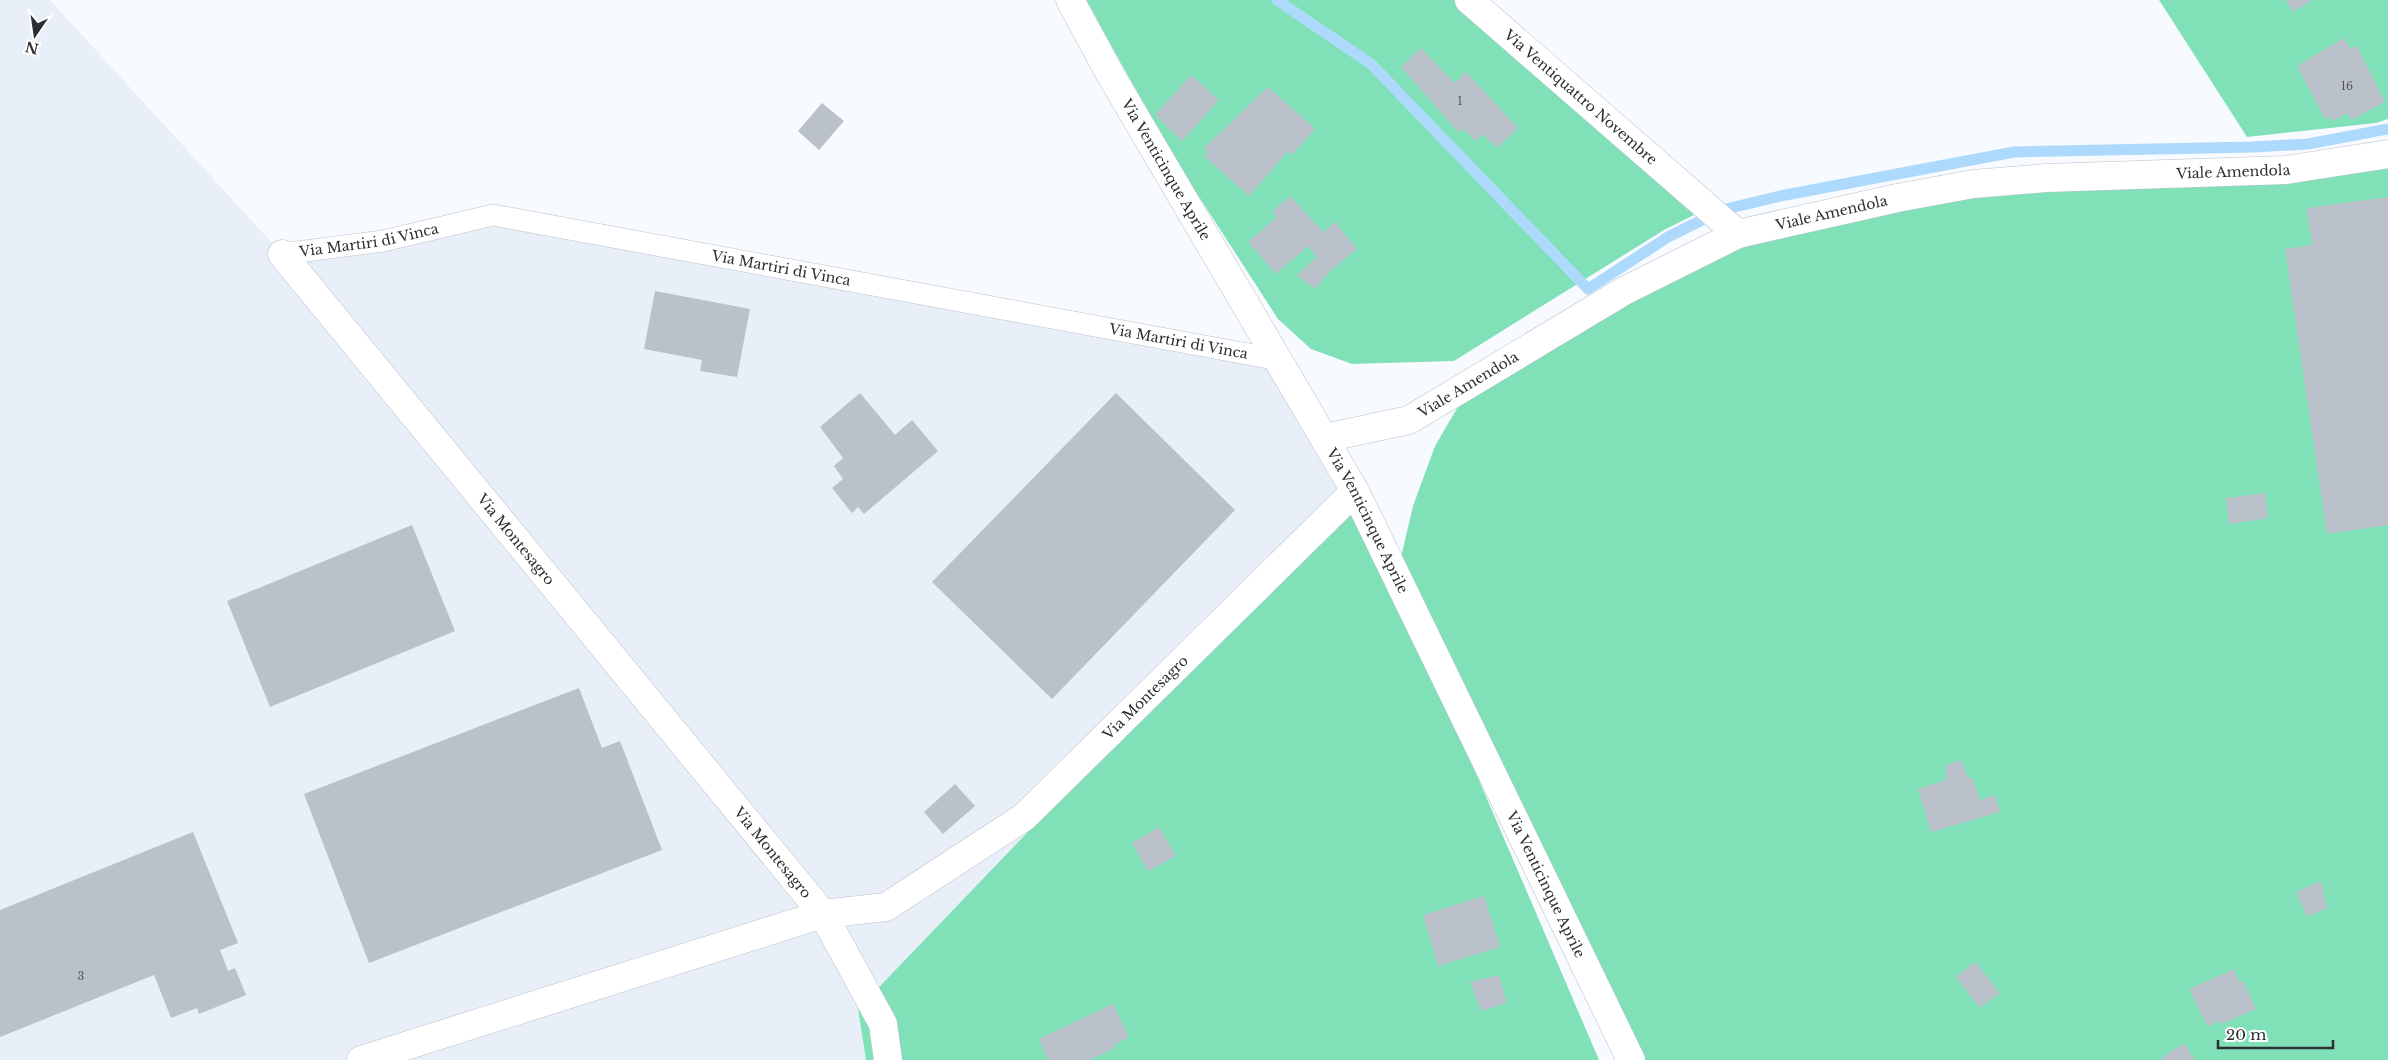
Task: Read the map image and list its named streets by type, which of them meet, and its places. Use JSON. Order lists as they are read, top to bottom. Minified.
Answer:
{"streets":{"street":["Via Ventiquattro Novembre","Via Venticinque Aprile","Viale Amendola","Via Montesagro"],"lane":["Via Martiri di Vinca"]},"crossings":[["Via Ventiquattro Novembre","Viale Amendola"],["Via Venticinque Aprile","Viale Amendola"],["Via Venticinque Aprile","Via Martiri di Vinca"],["Via Venticinque Aprile","Via Montesagro"],["Via Martiri di Vinca","Via Montesagro"]],"house_numbers":["16","1","3"],"scale_bar":"20 m","north":"bottom"}
